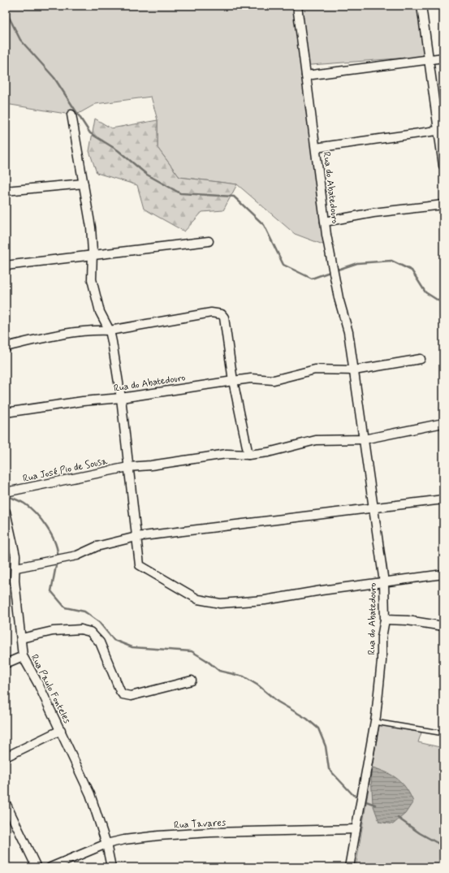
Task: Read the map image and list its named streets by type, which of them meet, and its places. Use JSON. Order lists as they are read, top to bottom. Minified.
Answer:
{"streets":{"street":["Rua do Abatedouro","Rua José Pio de Sousa","Rua Paulo Fonteles","Rua Tavares"]},"crossings":[["Rua do Abatedouro","Rua José Pio de Sousa"],["Rua do Abatedouro","Rua Tavares"],["Rua Paulo Fonteles","Rua Tavares"]]}
